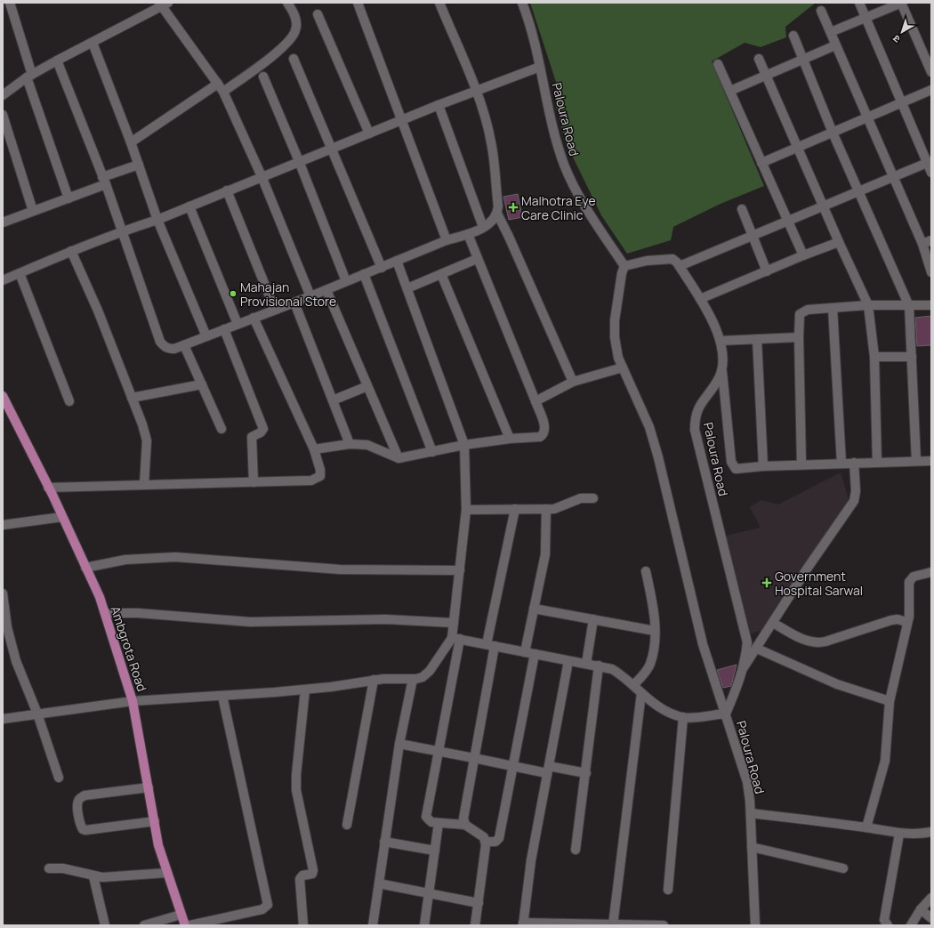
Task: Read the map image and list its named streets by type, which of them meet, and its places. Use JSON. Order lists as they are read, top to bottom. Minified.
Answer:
{"streets":{"main road":["Ambgrota Road"],"street":["Paloura Road"]},"places":{"health":["Malhotra Eye Care Clinic","Government Hospital Sarwal"],"other":["Mahajan Provisional Store"]},"north":"bottom left"}
